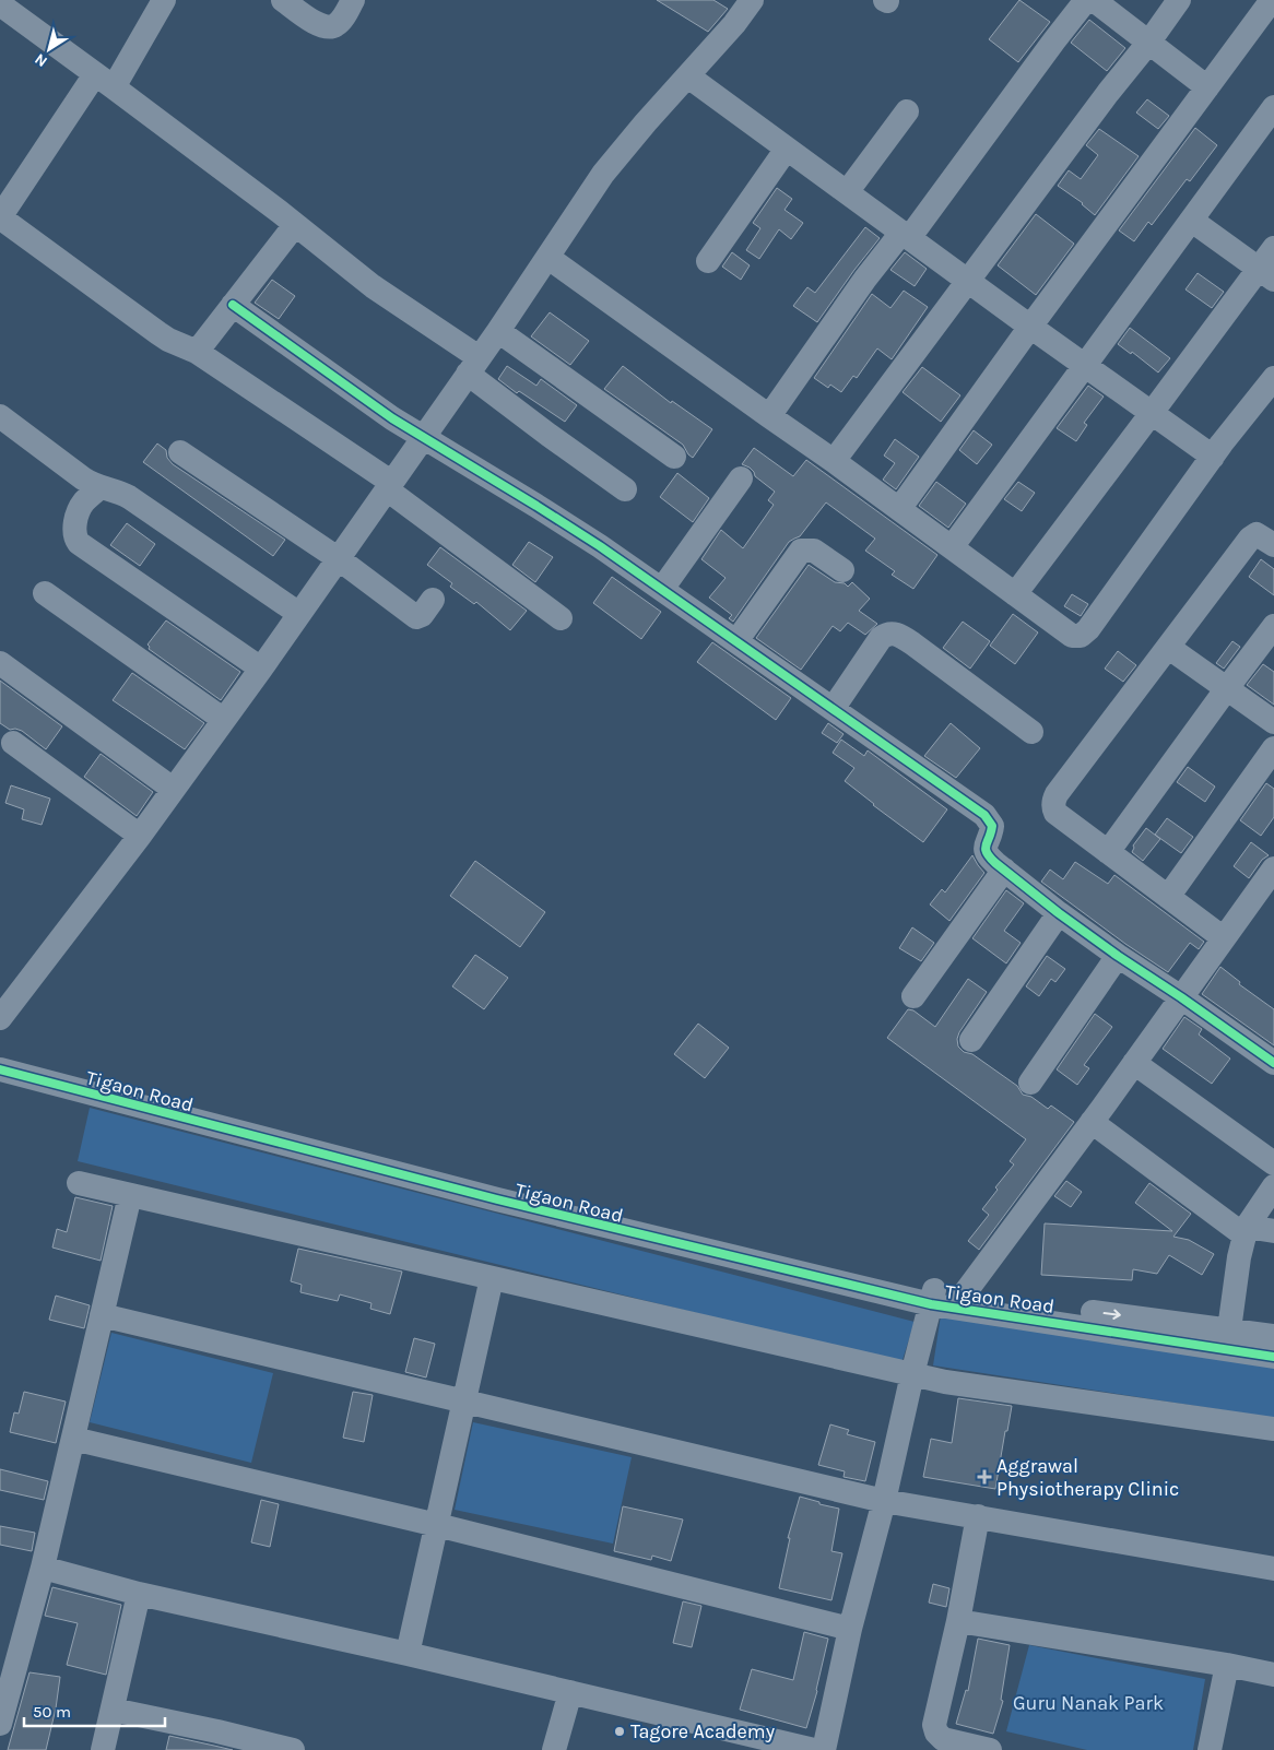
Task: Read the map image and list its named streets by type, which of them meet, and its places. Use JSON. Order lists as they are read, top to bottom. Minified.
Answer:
{"streets":{"street":["Tigaon Road"]},"parks":["Guru Nanak Park"],"places":{"health":["Aggrawal Physiotherapy Clinic"],"other":["Tagore Academy"]},"scale_bar":"50 m","north":"bottom left"}
